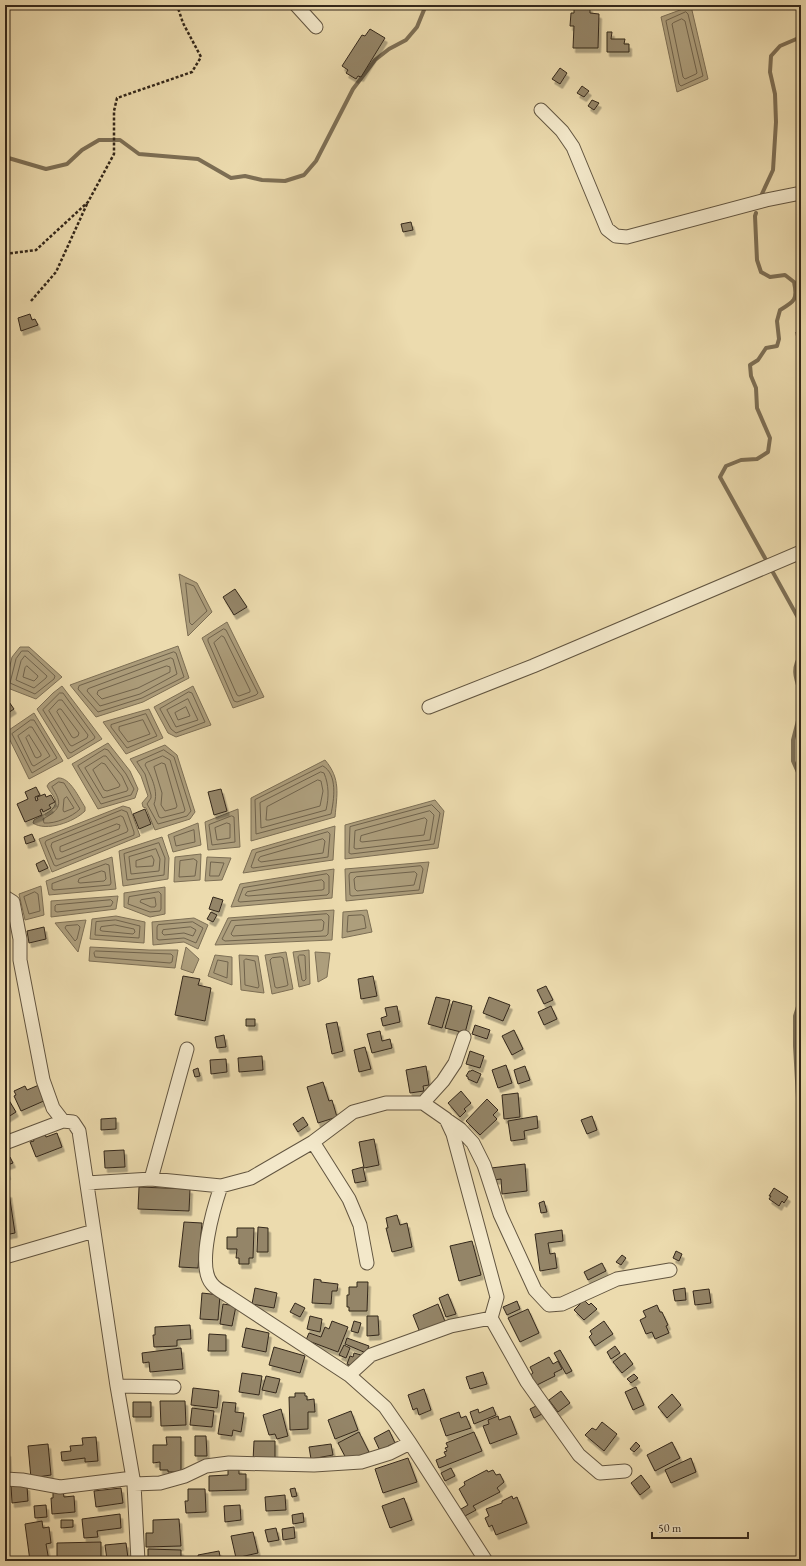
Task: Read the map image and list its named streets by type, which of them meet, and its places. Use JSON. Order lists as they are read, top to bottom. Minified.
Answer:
{"scale_bar":"50 m"}
